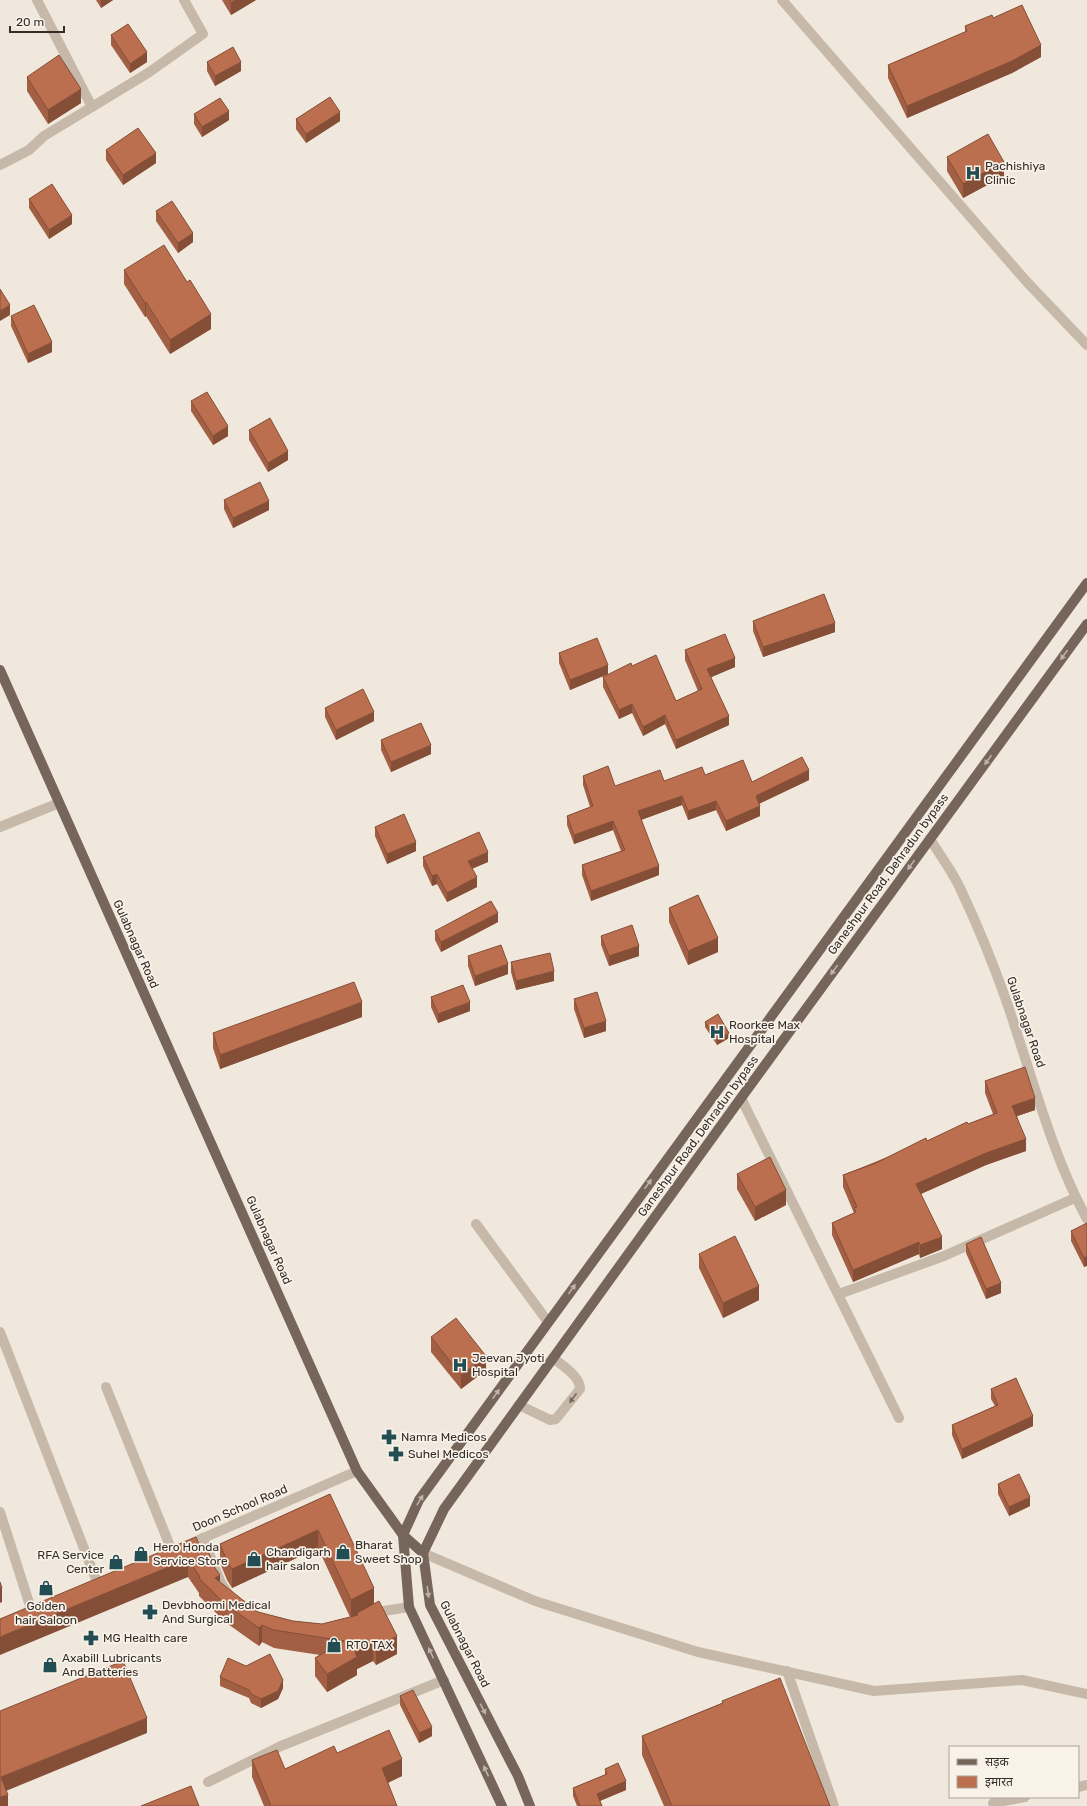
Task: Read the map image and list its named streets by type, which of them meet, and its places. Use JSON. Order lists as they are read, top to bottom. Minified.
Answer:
{"streets":{"main road":["Ganeshpur Road, Dehradun bypass","Gulabnagar Road"],"street":["Doon School Road"]},"crossings":[["Ganeshpur Road, Dehradun bypass","Gulabnagar Road"],["Gulabnagar Road","Doon School Road"]],"places":{"hospital":["Pachishiya Clinic","Roorkee Max Hospital","Jeevan Jyoti Hospital"],"pharmacy":["Namra Medicos","Suhel Medicos","Devbhoomi Medical And Surgical","MG Health care"],"shop":["Bharat Sweet Shop","Hero Honda Service Store","Chandigarh hair salon","RFA Service Center","Golden hair Saloon","RTO TAX","Axabill Lubricants And Batteries"]},"legend":["सड़क","इमारत"],"scale_bar":"20 m"}
